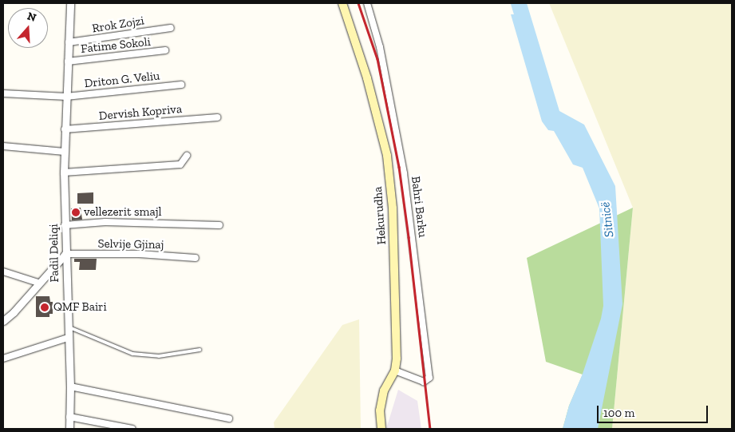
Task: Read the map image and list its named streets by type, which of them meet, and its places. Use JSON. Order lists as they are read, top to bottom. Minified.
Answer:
{"streets":{"main road":["Hekurudha"],"street":["Rrok Zojzi","Fatime Sokoli","Driton G. Veliu","Dervish Kopriva","Bahri Barku","Selvije Gjinaj","Fadil Deliqi"]},"crossings":[["Rrok Zojzi","Fadil Deliqi"],["Fatime Sokoli","Fadil Deliqi"],["Driton G. Veliu","Fadil Deliqi"],["Dervish Kopriva","Fadil Deliqi"],["Bahri Barku","Hekurudha"],["Selvije Gjinaj","Fadil Deliqi"]],"water":["Sitnicë"],"places":["vellezerit smajl","QMF Bairi"],"scale_bar":"100 m","north":"top"}
